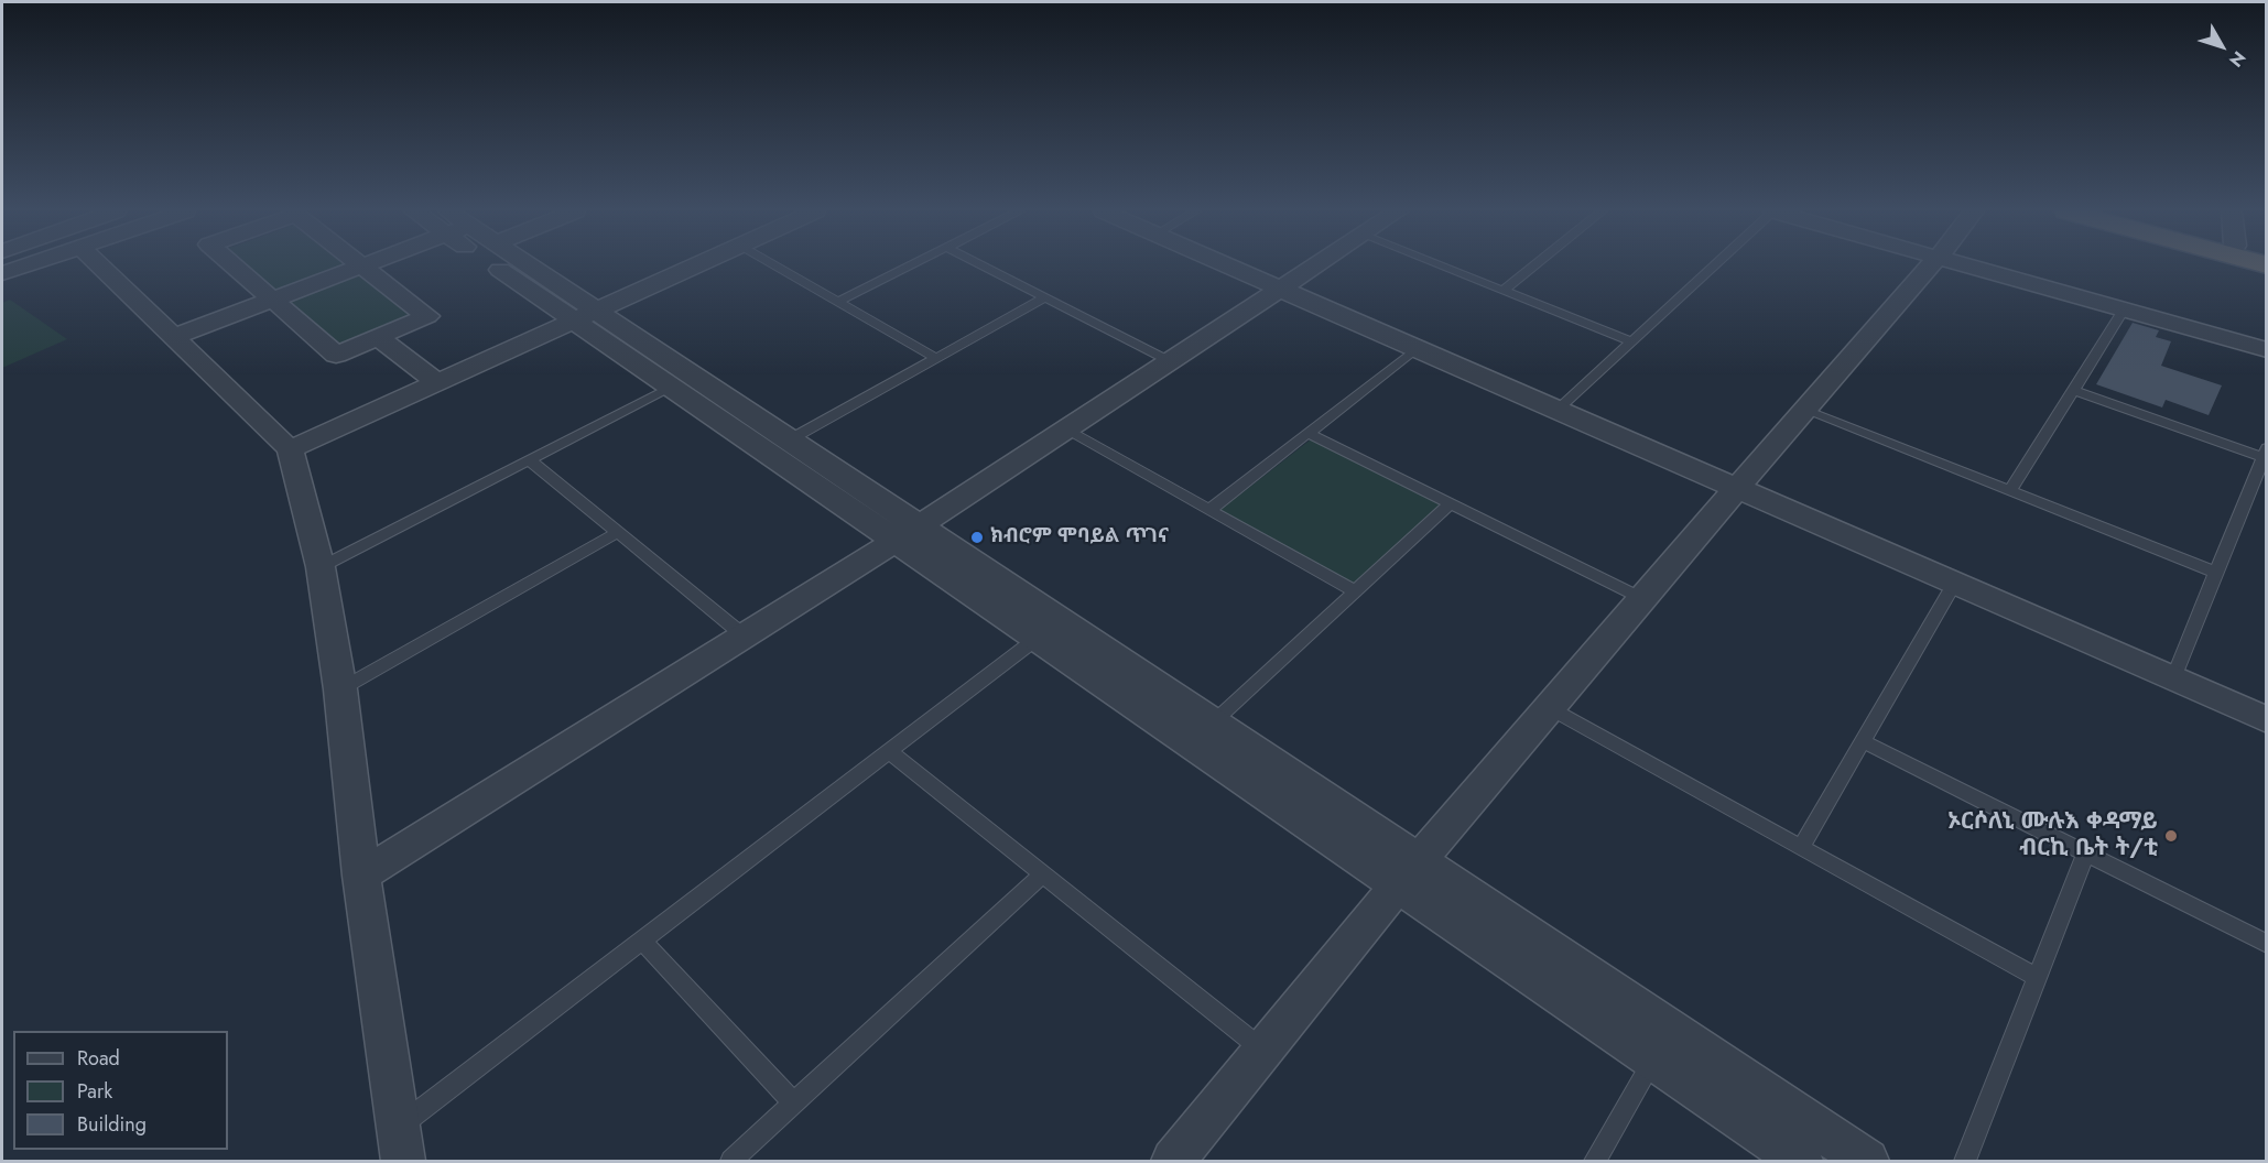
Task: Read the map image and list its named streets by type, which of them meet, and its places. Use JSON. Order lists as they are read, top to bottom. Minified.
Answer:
{"places":["ክብሮም ሞባይል ጥገና","ኦርሶለኒ ሙሉእ ቀዳማይ ብርኪ ቤት ት/ቲ"],"legend":["Road","Park","Building"],"north":"bottom right"}
